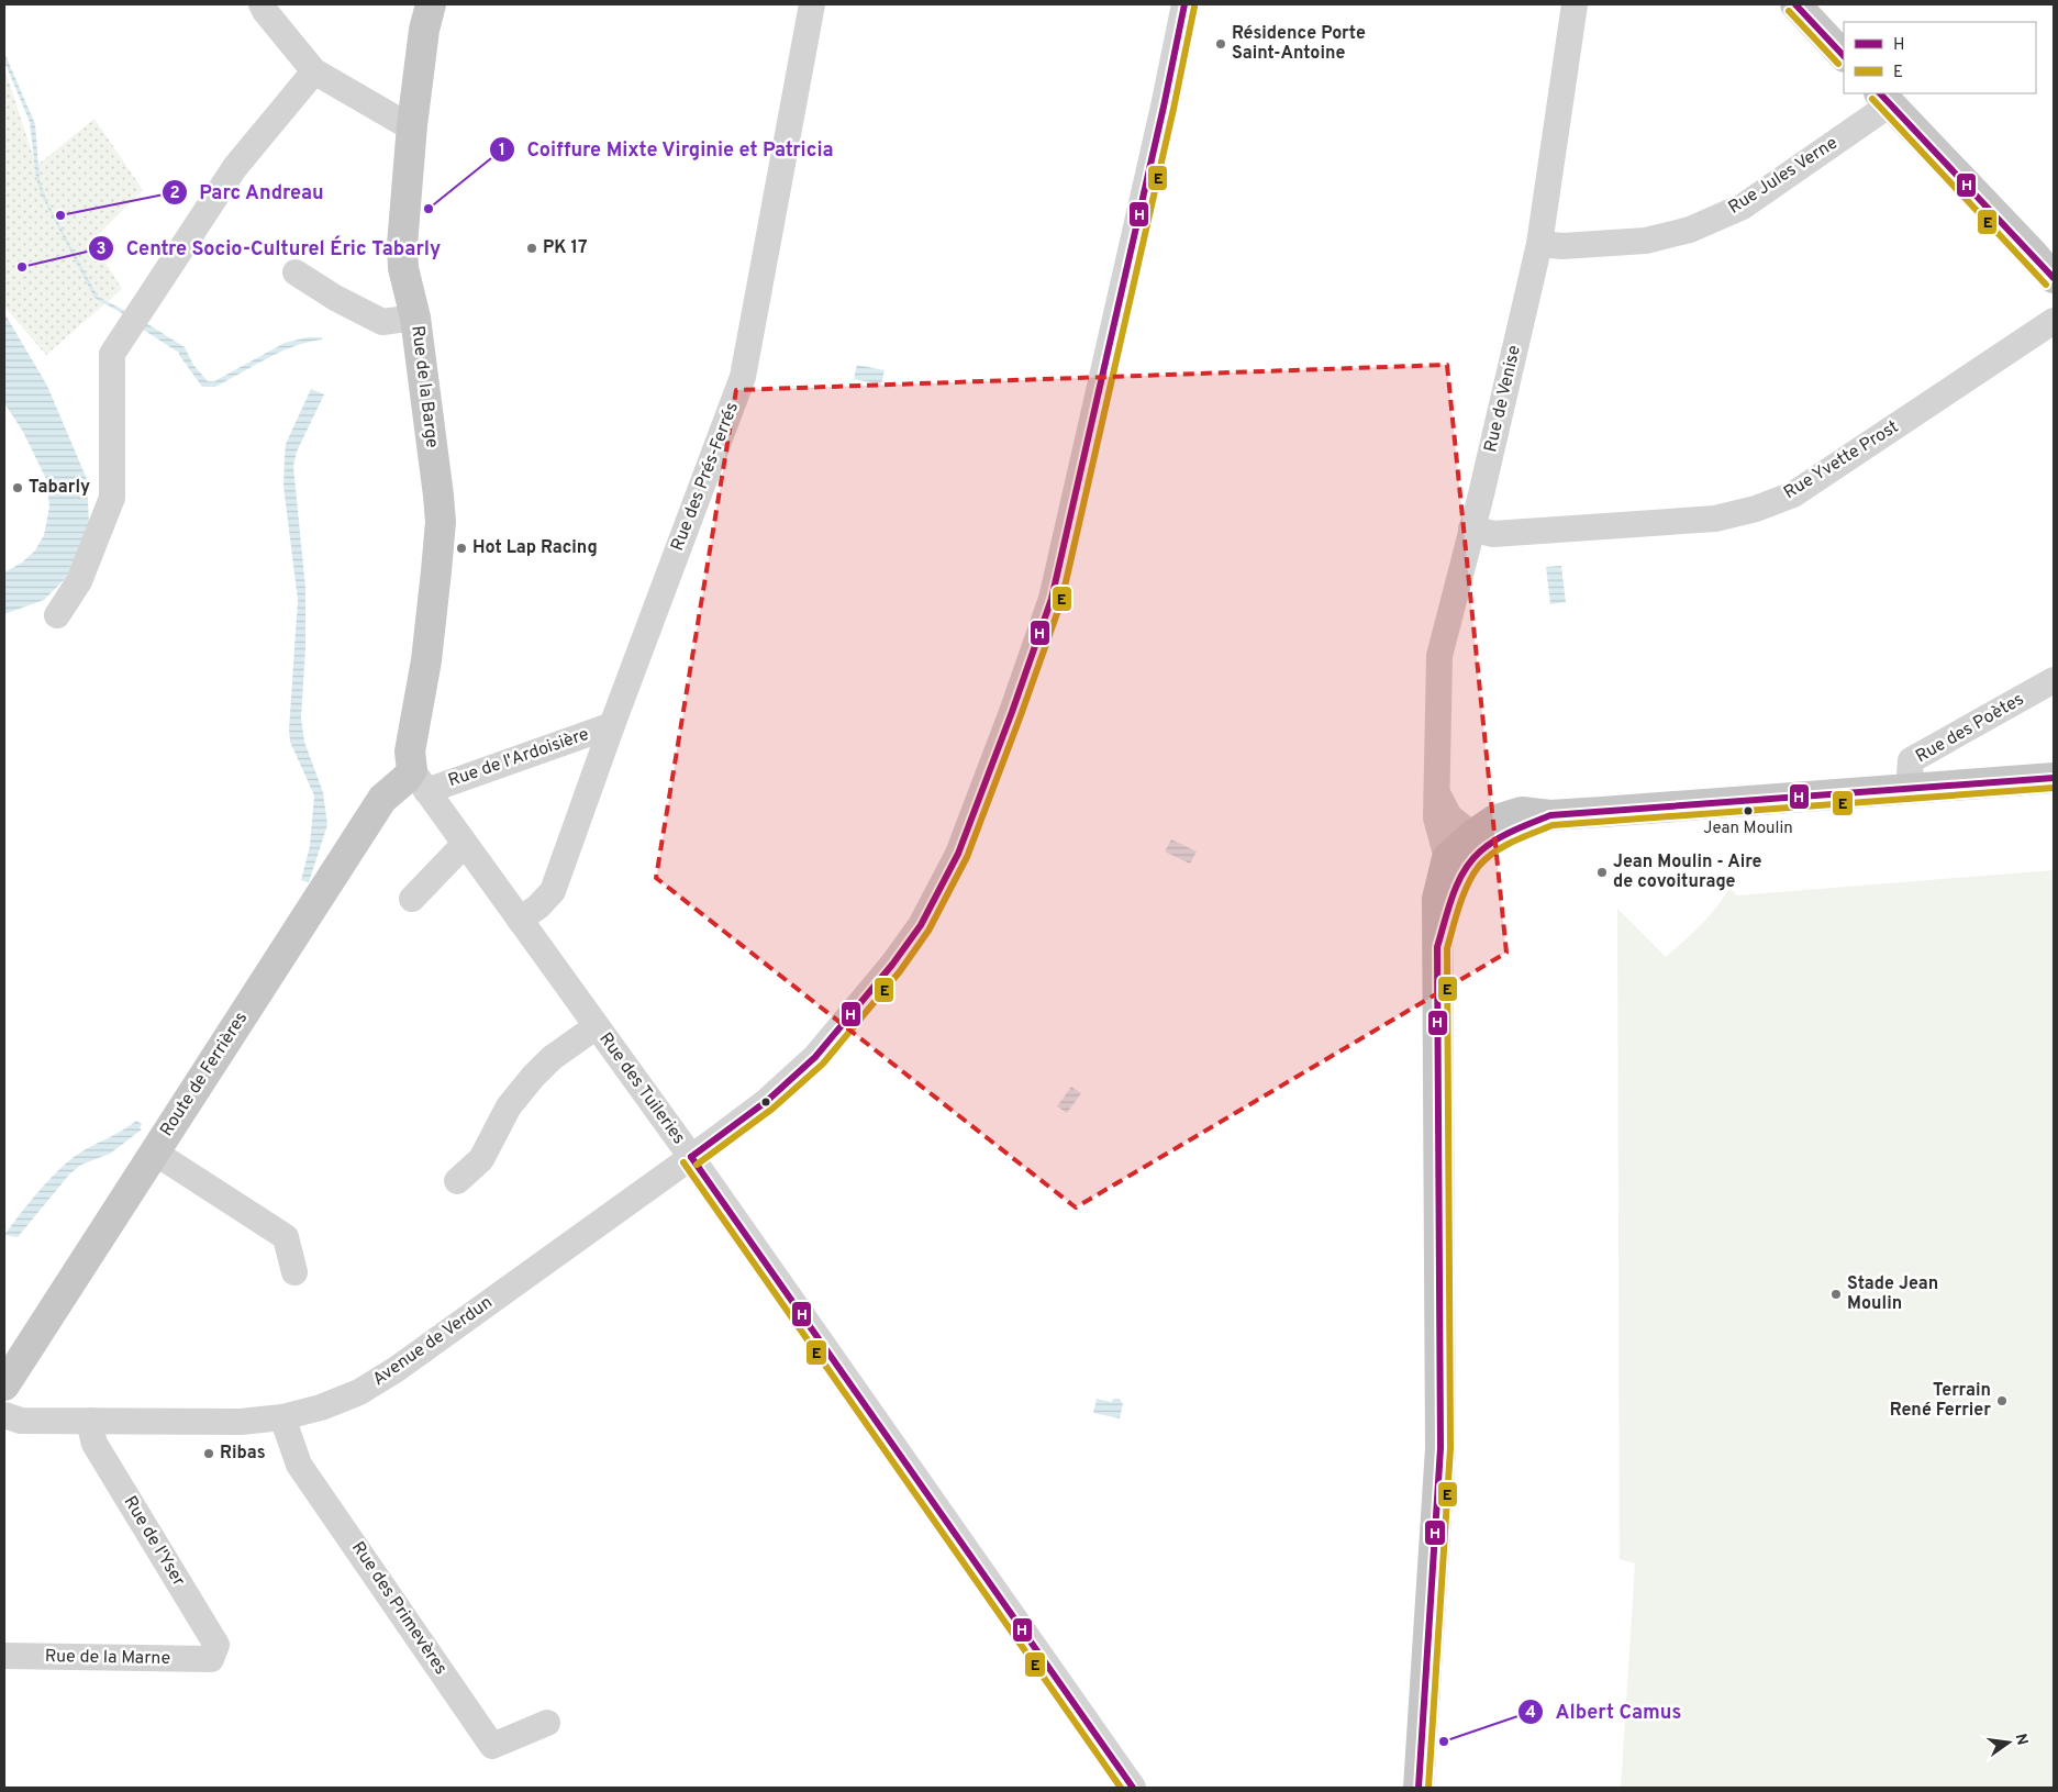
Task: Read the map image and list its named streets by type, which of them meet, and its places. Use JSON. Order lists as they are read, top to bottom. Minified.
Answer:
{"streets":{"main road":["Rue de la Barge","Rue de Venise","Route de Ferrières"],"street":["Rue Jules Verne","Rue Yvette Prost","Rue des Prés-Ferrés","Rue des Poètes","Rue de l'Ardoisière","Rue des Tuileries","Avenue de Verdun","Rue de l'Yser","Rue des Primevères","Rue de la Marne"]},"crossings":[["Rue Jules Verne","Rue de Venise"],["Rue de la Barge","Rue de l'Ardoisière"],["Rue de la Barge","Route de Ferrières"],["Rue de la Barge","Rue des Tuileries"],["Rue de Venise","Rue Yvette Prost"],["Rue des Prés-Ferrés","Rue de l'Ardoisière"],["Rue des Prés-Ferrés","Rue des Tuileries"],["Rue de l'Ardoisière","Route de Ferrières"],["Rue de l'Ardoisière","Rue des Tuileries"],["Route de Ferrières","Rue des Tuileries"],["Rue des Tuileries","Avenue de Verdun"],["Avenue de Verdun","Rue de l'Yser"],["Avenue de Verdun","Rue des Primevères"],["Rue de l'Yser","Rue de la Marne"]],"places":["Résidence Porte Saint-Antoine","Coiffure Mixte Virginie et Patricia","Parc Andreau","PK 17","Centre Socio-Culturel Éric Tabarly","Tabarly","Hot Lap Racing","Jean Moulin","Jean Moulin - Aire de covoiturage","Stade Jean Moulin","Terrain René Ferrier","Ribas","Albert Camus"],"lines":["transit line H","transit line E"],"legend":["H","E"],"north":"right"}
